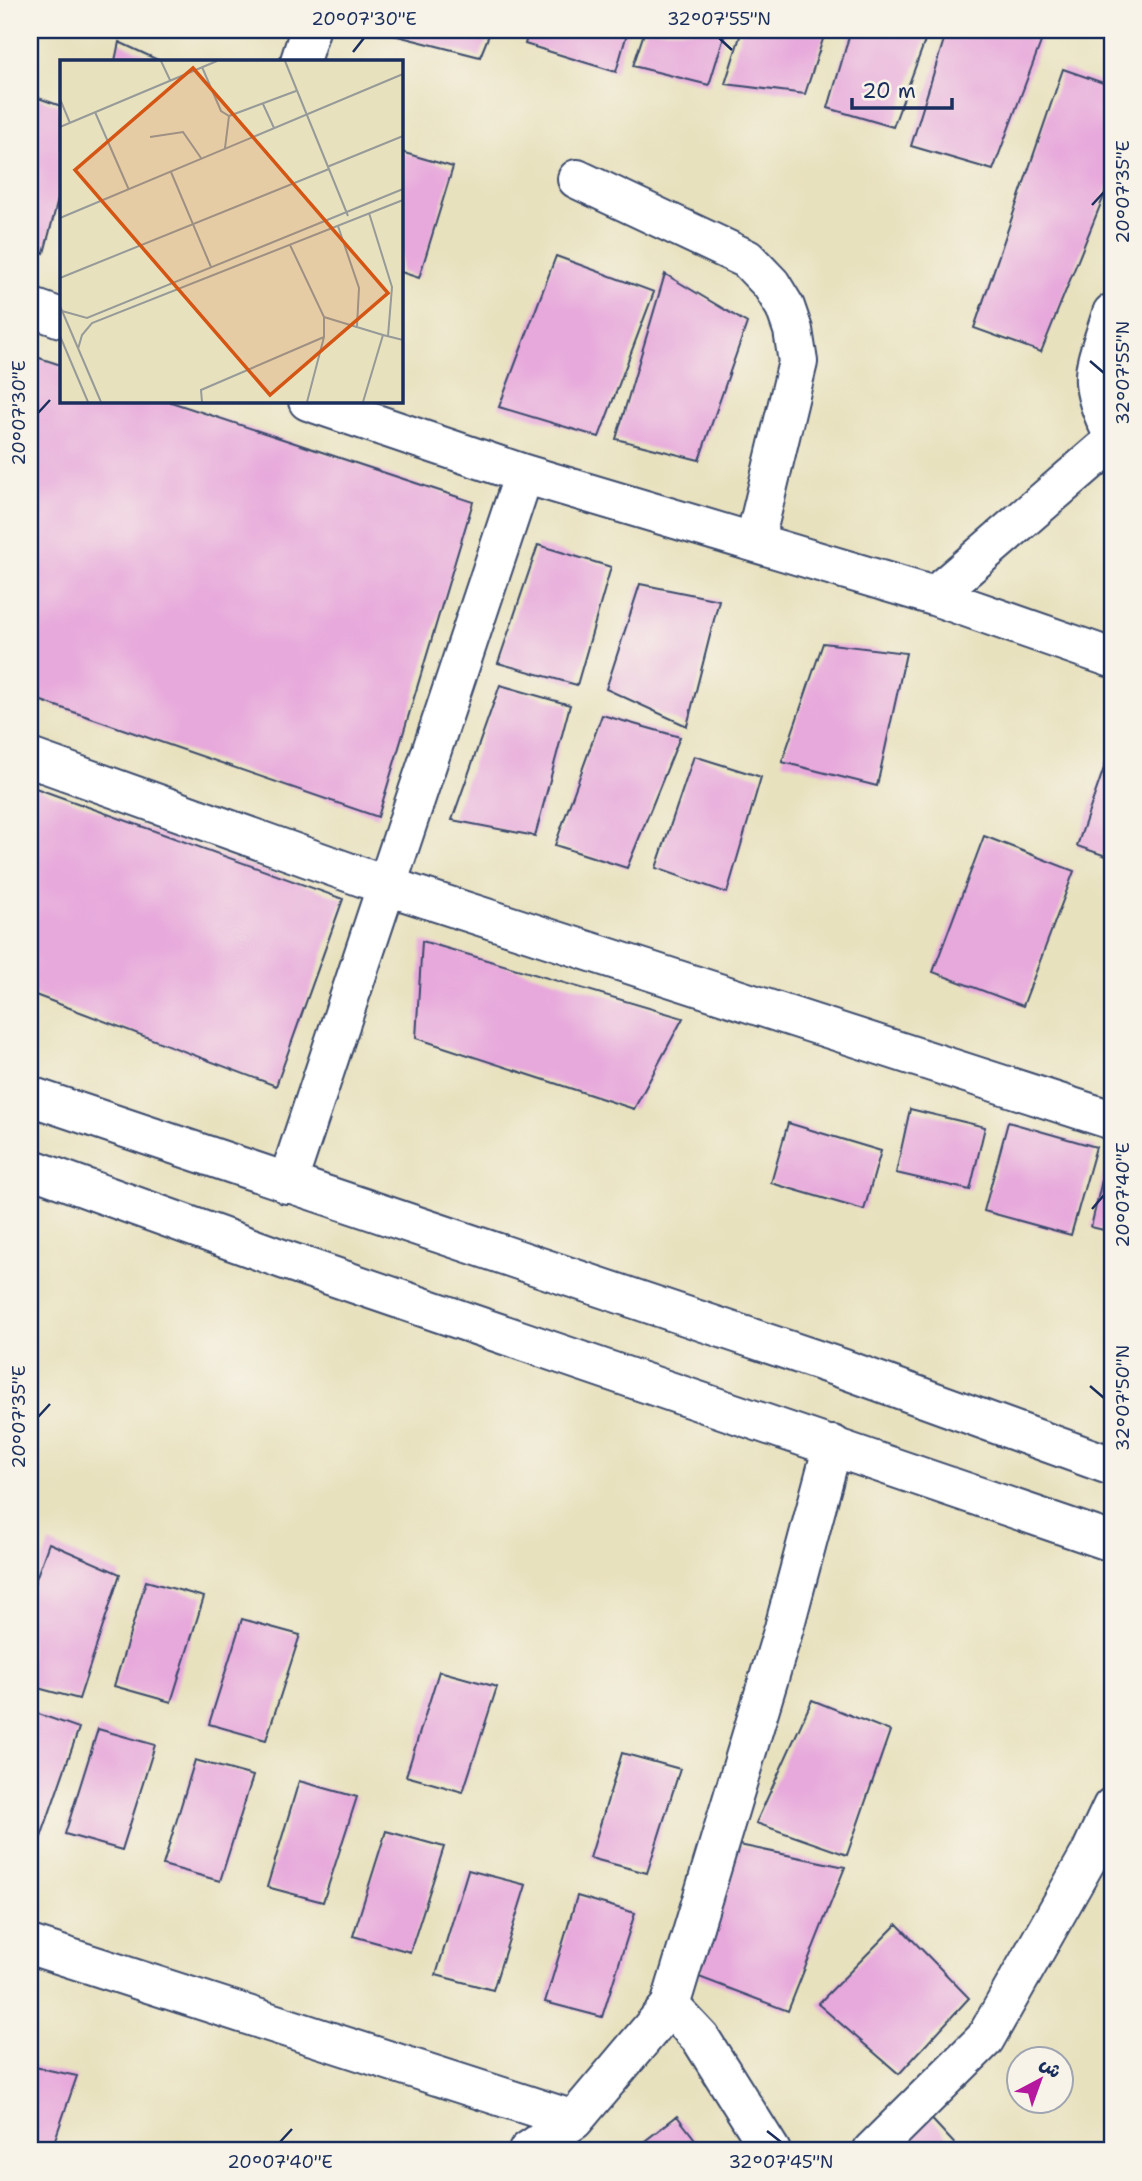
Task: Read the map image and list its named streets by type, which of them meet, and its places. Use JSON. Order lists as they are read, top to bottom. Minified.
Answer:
{"scale_bar":"20 m","north":"top right","coordinates":["20°07'30\"E","32°07'55\"N","20°07'35\"E","20°07'40\"E","32°07'50\"N","32°07'45\"N"]}
